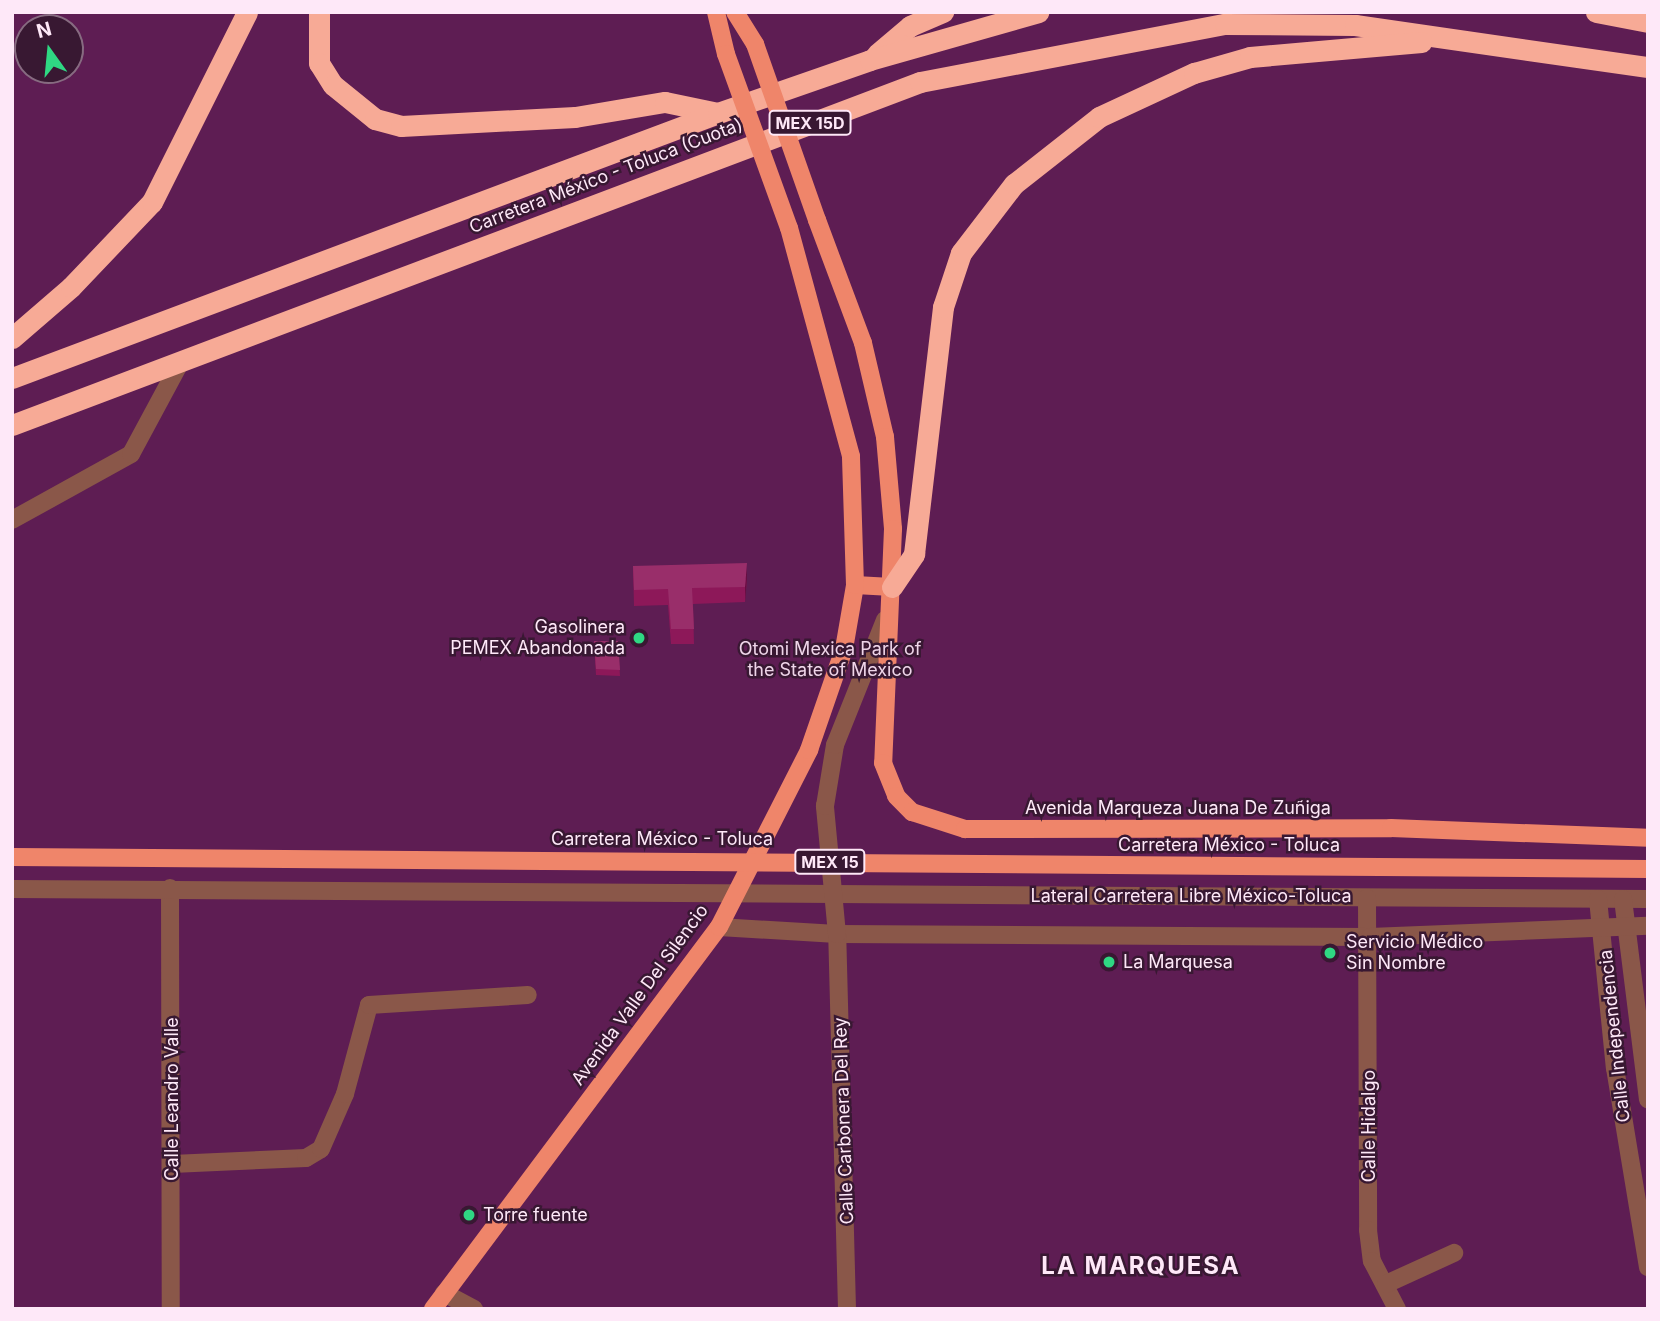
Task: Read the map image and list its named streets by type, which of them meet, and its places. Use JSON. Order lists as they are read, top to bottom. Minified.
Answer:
{"streets":{"highway":["MEX 15D","Carretera México - Toluca (Cuota)"],"main road":["Avenida Marqueza Juana De Zuñiga","Carretera México - Toluca","MEX 15","Avenida Valle Del Silencio"],"street":["Lateral Carretera Libre México-Toluca","Calle Independencia","Calle Leandro Valle","Calle Carbonera Del Rey","Calle Hidalgo"]},"crossings":[["Avenida Marqueza Juana De Zuñiga","Calle Carbonera Del Rey"],["Lateral Carretera Libre México-Toluca","Avenida Valle Del Silencio"],["Lateral Carretera Libre México-Toluca","Calle Independencia"],["Lateral Carretera Libre México-Toluca","Calle Leandro Valle"],["Lateral Carretera Libre México-Toluca","Calle Carbonera Del Rey"],["Lateral Carretera Libre México-Toluca","Calle Hidalgo"]],"districts":["LA MARQUESA"],"parks":["Otomi Mexica Park of the State of Mexico"],"places":["Gasolinera PEMEX Abandonada","Servicio Médico Sin Nombre","La Marquesa","Torre fuente"],"north":"top"}
